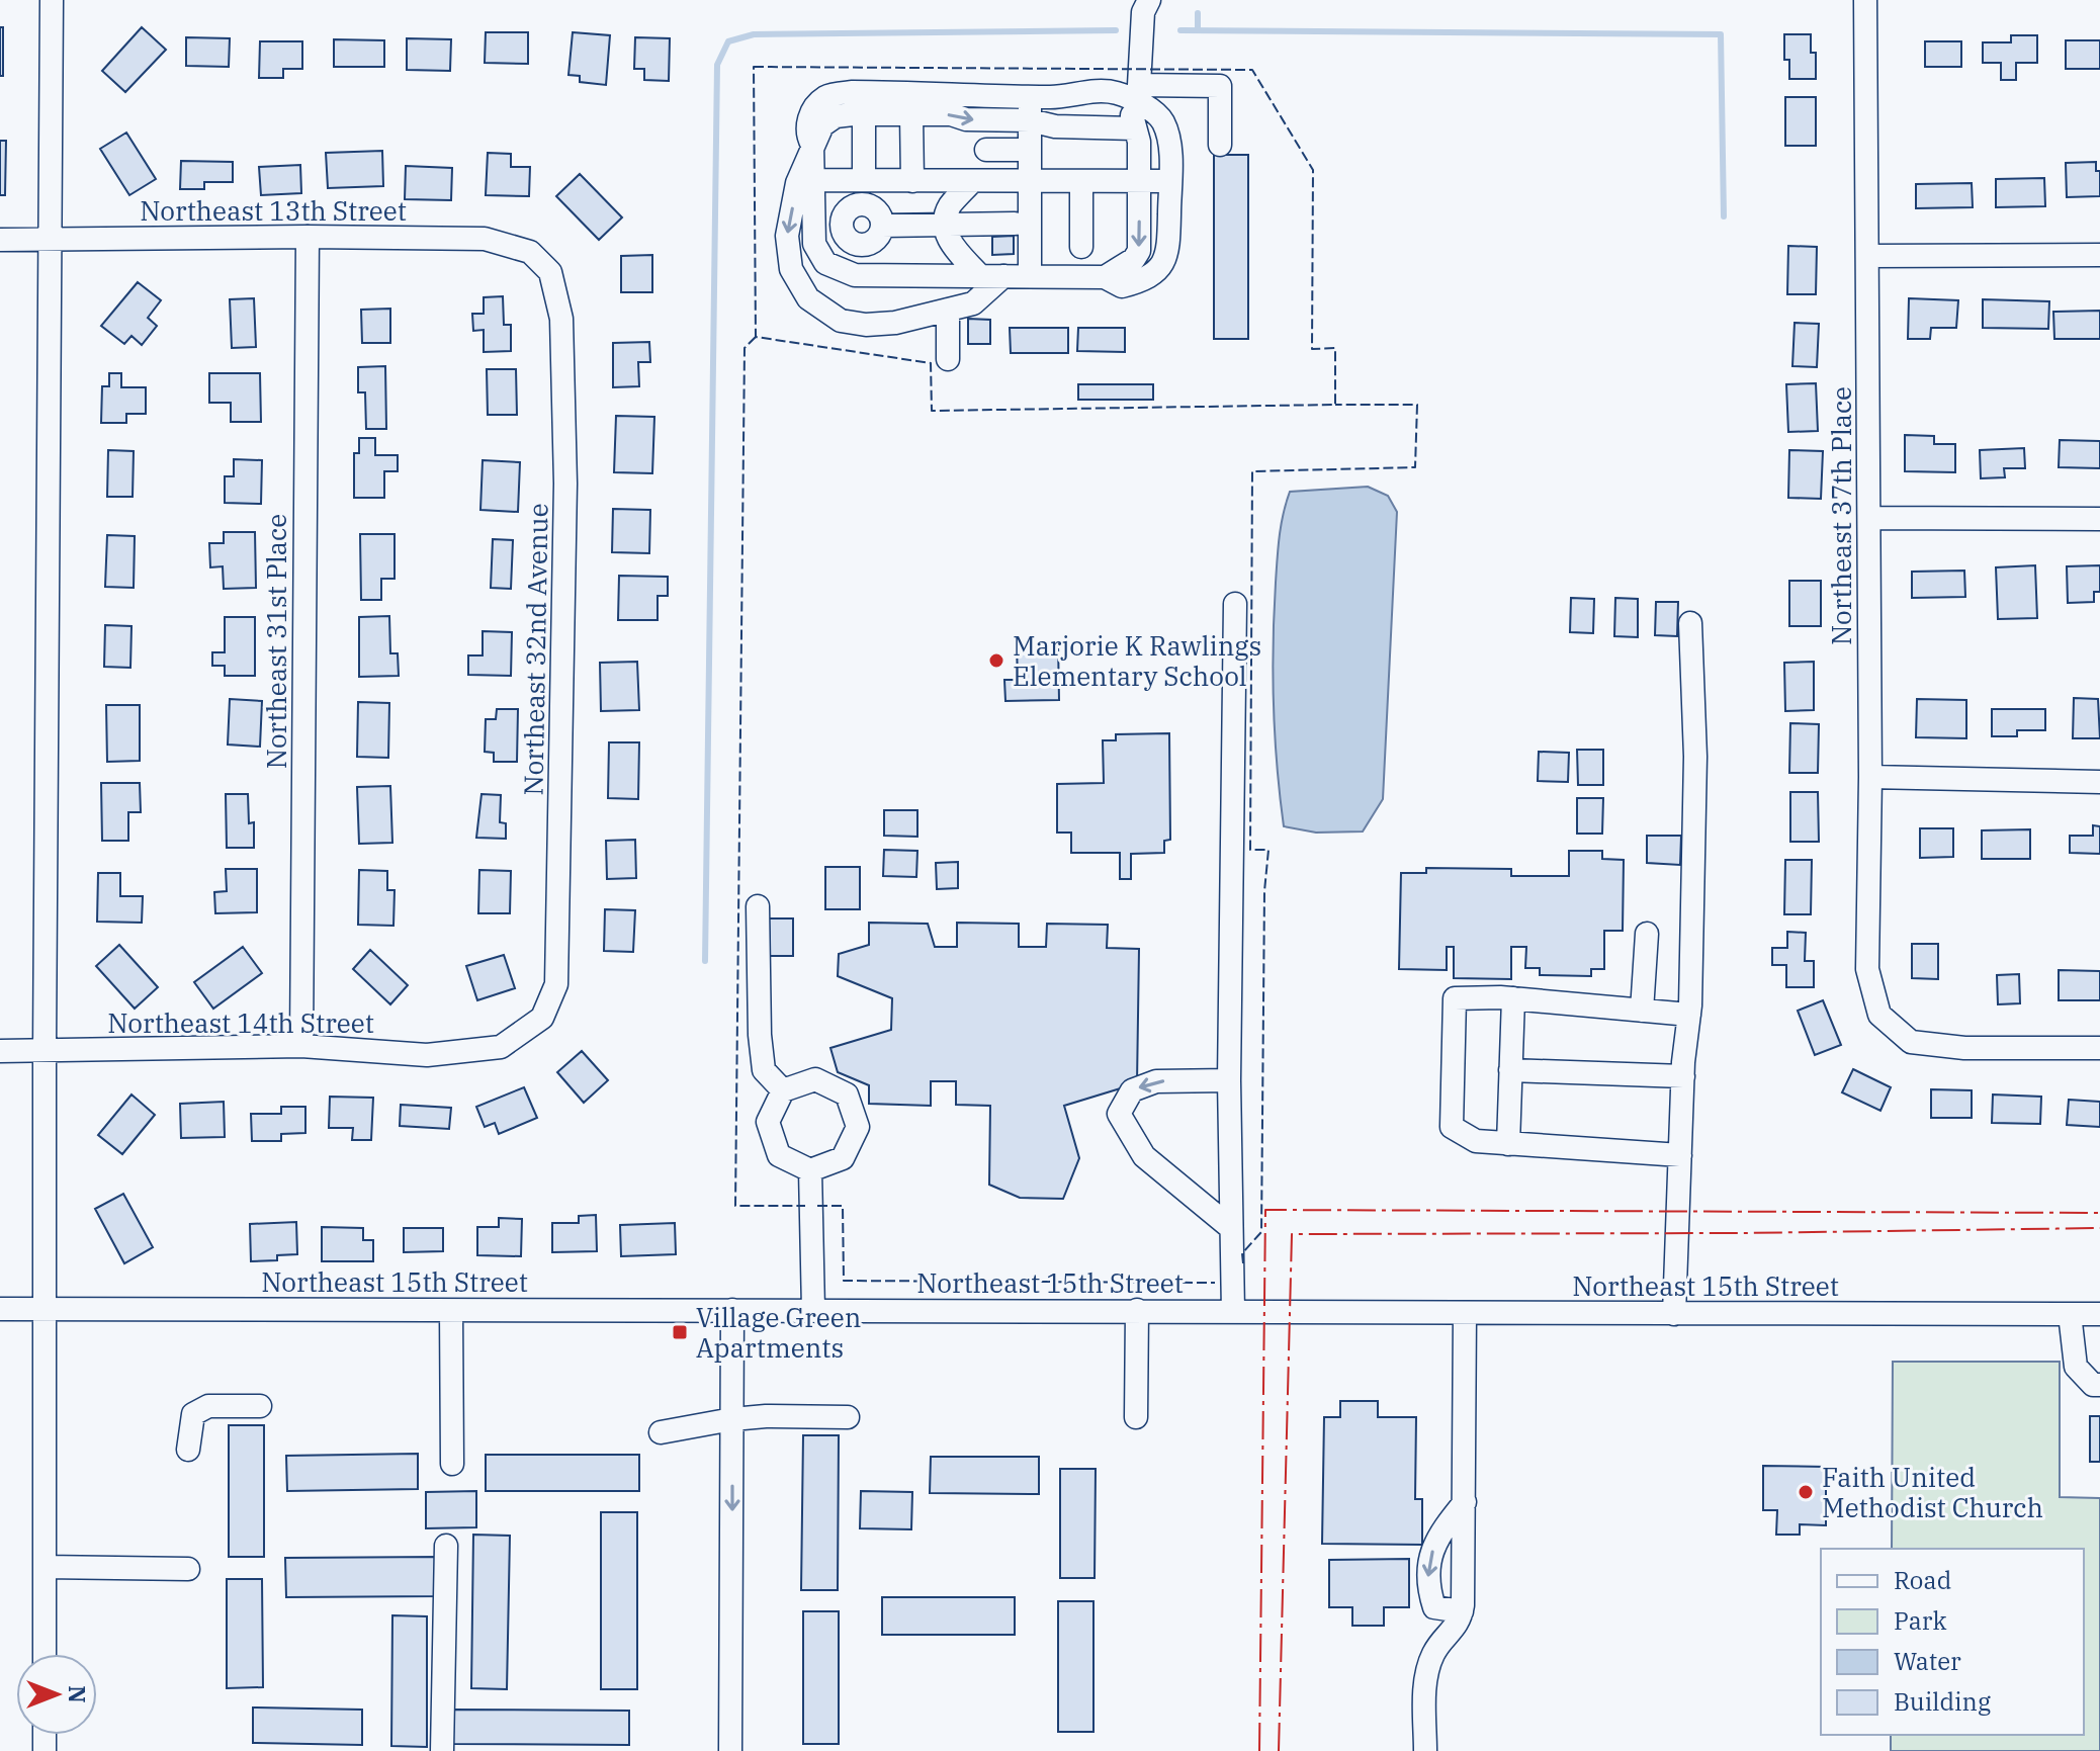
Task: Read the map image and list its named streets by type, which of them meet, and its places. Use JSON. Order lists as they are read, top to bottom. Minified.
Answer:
{"streets":{"street":["Northeast 13th Street","Northeast 37th Place","Northeast 31st Place","Northeast 32nd Avenue","Northeast 14th Street","Northeast 15th Street"]},"crossings":[["Northeast 13th Street","Northeast 31st Place"],["Northeast 13th Street","Northeast 32nd Avenue"],["Northeast 31st Place","Northeast 14th Street"],["Northeast 32nd Avenue","Northeast 14th Street"]],"places":{"other":["Marjorie K Rawlings Elementary School","Faith United Methodist Church"],"transit":["Village Green Apartments"]},"legend":["Road","Park","Water","Building"],"north":"right"}
